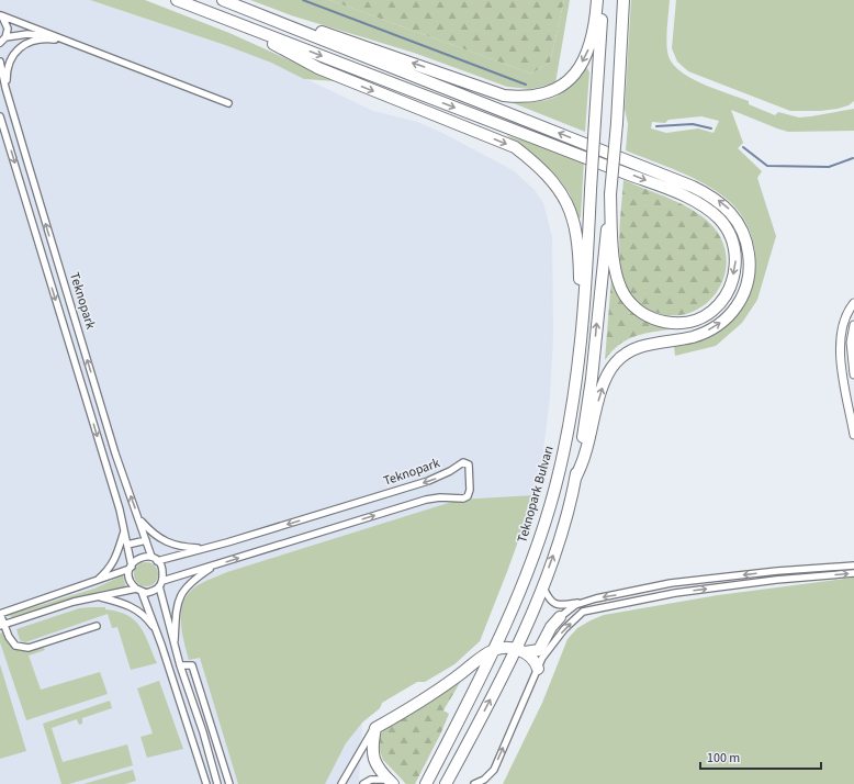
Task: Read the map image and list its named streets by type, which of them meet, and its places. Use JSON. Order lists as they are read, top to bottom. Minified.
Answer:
{"streets":{"highway":["Teknopark Bulvarı"],"street":["Teknopark"]},"scale_bar":"100 m"}
